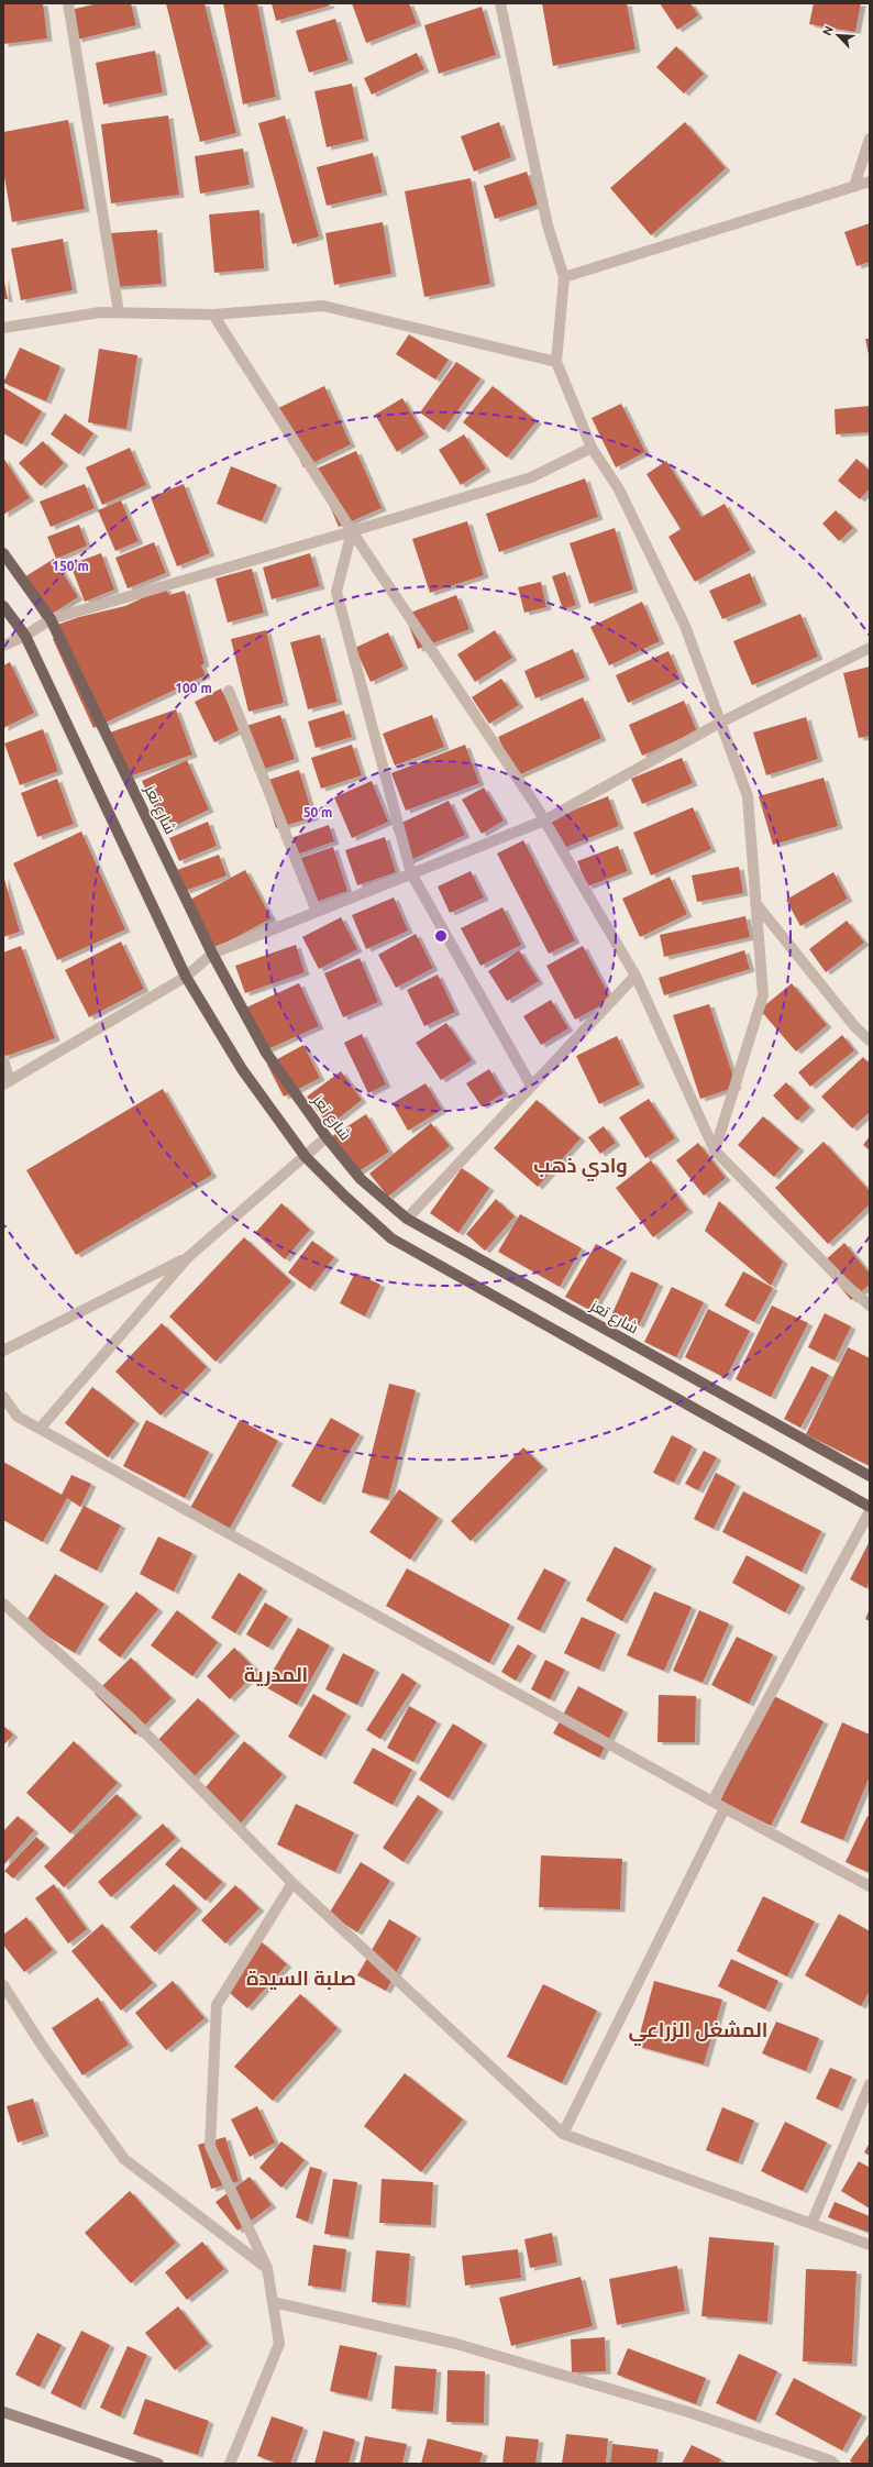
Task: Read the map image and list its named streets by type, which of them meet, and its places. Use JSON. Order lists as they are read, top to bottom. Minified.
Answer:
{"streets":{"main road":["شارع تعز"]},"districts":["وادي ذهب","المدرية","صلبة السيدة","المشغل الزراعي"],"north":"top left","rings":["150 m","100 m","50 m"]}
